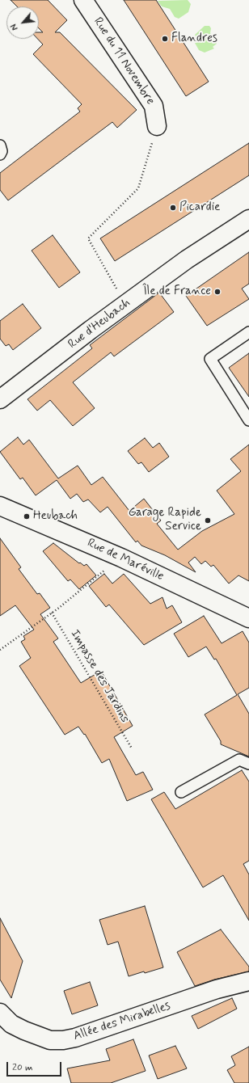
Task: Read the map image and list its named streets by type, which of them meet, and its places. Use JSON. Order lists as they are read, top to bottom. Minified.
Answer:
{"streets":{"street":["Rue du 11 Novembre","Rue d'Heubach","Rue de Maréville","Allée des Mirabelles"],"path":["Impasse des Jardins"]},"places":["Flandres","Picardie","Île de France","Heubach","Garage Rapide Service"],"scale_bar":"20 m","north":"bottom left"}
